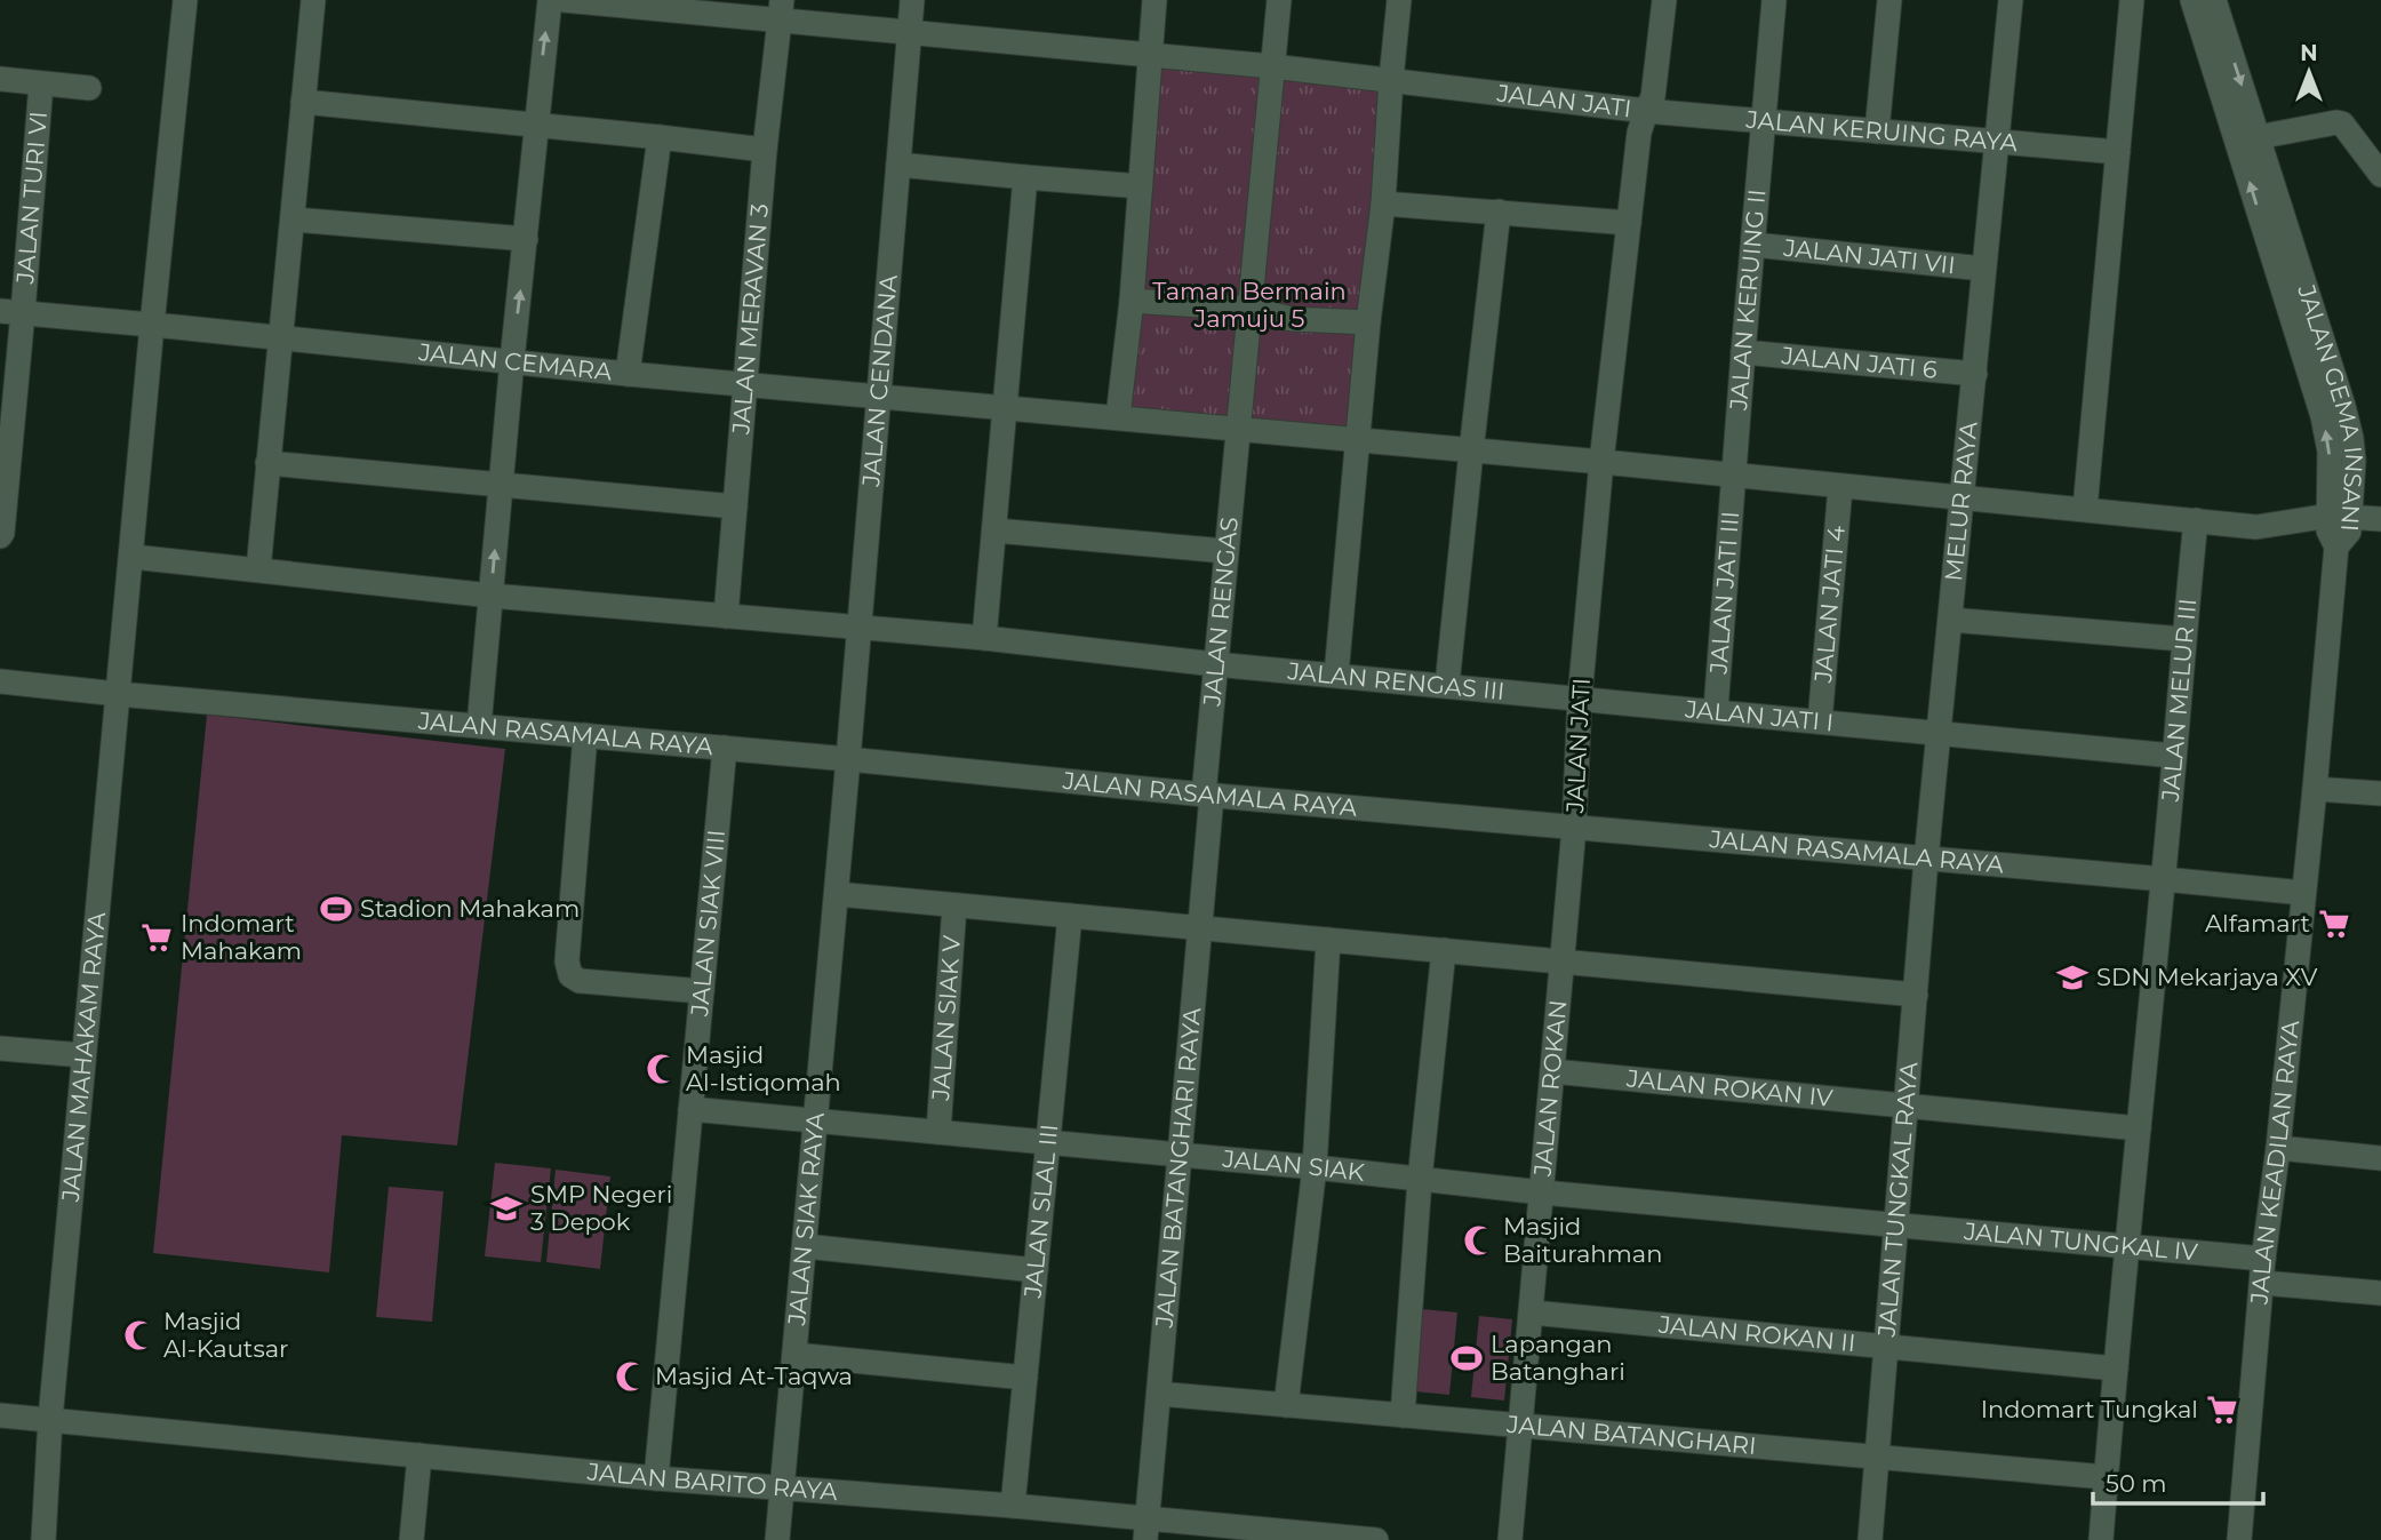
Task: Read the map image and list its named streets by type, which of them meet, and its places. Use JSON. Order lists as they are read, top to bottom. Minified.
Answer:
{"streets":{"street":["JALAN JATI","JALAN KERUING RAYA","JALAN TURI VI","JALAN JATI VII","JALAN KERUING II","JALAN MERAVAN 3","JALAN CEMARA","JALAN JATI 6","JALAN CENDANA","JALAN GEMA INSANI","MELUR RAYA","JALAN JATI III","JALAN JATI 4","JALAN RENGAS","JALAN RENGAS III","JALAN MELUR III","JALAN JATI I","JALAN RASAMALA RAYA","JALAN SIAK VIII","JALAN SIAK V","JALAN MAHAKAM RAYA","JALAN ROKAN IV","JALAN ROKAN","JALAN KEADILAN RAYA","JALAN SIAK","JALAN BATANGHARI RAYA","JALAN TUNGKAL RAYA","JALAN SLAL III","JALAN SIAK RAYA","JALAN TUNGKAL IV","JALAN ROKAN II","JALAN BATANGHARI","JALAN BARITO RAYA"]},"crossings":[["JALAN JATI","JALAN KERUING RAYA"],["JALAN JATI","JALAN MERAVAN 3"],["JALAN JATI","JALAN CEMARA"],["JALAN JATI","JALAN CENDANA"],["JALAN JATI","JALAN RENGAS"],["JALAN JATI","JALAN RENGAS III"],["JALAN JATI","JALAN JATI I"],["JALAN JATI","JALAN RASAMALA RAYA"],["JALAN JATI","JALAN ROKAN"],["JALAN KERUING RAYA","JALAN KERUING II"],["JALAN KERUING RAYA","MELUR RAYA"],["JALAN TURI VI","JALAN CEMARA"],["JALAN JATI VII","JALAN KERUING II"],["JALAN JATI VII","MELUR RAYA"],["JALAN KERUING II","JALAN CEMARA"],["JALAN KERUING II","JALAN JATI 6"],["JALAN KERUING II","JALAN JATI III"],["JALAN MERAVAN 3","JALAN CEMARA"],["JALAN MERAVAN 3","JALAN RENGAS III"],["JALAN CEMARA","JALAN CENDANA"],["JALAN CEMARA","JALAN GEMA INSANI"],["JALAN CEMARA","MELUR RAYA"],["JALAN CEMARA","JALAN JATI III"],["JALAN CEMARA","JALAN JATI 4"],["JALAN CEMARA","JALAN RENGAS"],["JALAN CEMARA","JALAN MELUR III"],["JALAN CEMARA","JALAN MAHAKAM RAYA"],["JALAN JATI 6","MELUR RAYA"],["JALAN CENDANA","JALAN RENGAS III"],["JALAN CENDANA","JALAN RASAMALA RAYA"],["JALAN CENDANA","JALAN SIAK RAYA"],["JALAN GEMA INSANI","JALAN KEADILAN RAYA"],["MELUR RAYA","JALAN JATI I"],["MELUR RAYA","JALAN RASAMALA RAYA"],["MELUR RAYA","JALAN TUNGKAL RAYA"],["JALAN JATI III","JALAN JATI I"],["JALAN JATI 4","JALAN JATI I"],["JALAN RENGAS","JALAN RENGAS III"],["JALAN RENGAS","JALAN RASAMALA RAYA"],["JALAN RENGAS","JALAN BATANGHARI RAYA"],["JALAN RENGAS III","JALAN JATI I"],["JALAN RENGAS III","JALAN MAHAKAM RAYA"],["JALAN MELUR III","JALAN JATI I"],["JALAN MELUR III","JALAN RASAMALA RAYA"],["JALAN MELUR III","JALAN ROKAN IV"],["JALAN MELUR III","JALAN TUNGKAL IV"],["JALAN MELUR III","JALAN ROKAN II"],["JALAN MELUR III","JALAN BATANGHARI"],["JALAN RASAMALA RAYA","JALAN SIAK VIII"],["JALAN RASAMALA RAYA","JALAN MAHAKAM RAYA"],["JALAN RASAMALA RAYA","JALAN ROKAN"],["JALAN RASAMALA RAYA","JALAN KEADILAN RAYA"],["JALAN RASAMALA RAYA","JALAN BATANGHARI RAYA"],["JALAN RASAMALA RAYA","JALAN TUNGKAL RAYA"],["JALAN RASAMALA RAYA","JALAN SIAK RAYA"],["JALAN SIAK VIII","JALAN SIAK"],["JALAN SIAK VIII","JALAN BARITO RAYA"],["JALAN SIAK V","JALAN SIAK"],["JALAN MAHAKAM RAYA","JALAN BARITO RAYA"],["JALAN ROKAN IV","JALAN ROKAN"],["JALAN ROKAN IV","JALAN TUNGKAL RAYA"],["JALAN ROKAN","JALAN SIAK"],["JALAN ROKAN","JALAN ROKAN II"],["JALAN ROKAN","JALAN BATANGHARI"],["JALAN KEADILAN RAYA","JALAN TUNGKAL IV"],["JALAN SIAK","JALAN BATANGHARI RAYA"],["JALAN SIAK","JALAN TUNGKAL RAYA"],["JALAN SIAK","JALAN SLAL III"],["JALAN SIAK","JALAN SIAK RAYA"],["JALAN SIAK","JALAN TUNGKAL IV"],["JALAN BATANGHARI RAYA","JALAN BATANGHARI"],["JALAN BATANGHARI RAYA","JALAN BARITO RAYA"],["JALAN TUNGKAL RAYA","JALAN TUNGKAL IV"],["JALAN TUNGKAL RAYA","JALAN ROKAN II"],["JALAN TUNGKAL RAYA","JALAN BATANGHARI"],["JALAN SLAL III","JALAN BARITO RAYA"],["JALAN SIAK RAYA","JALAN BARITO RAYA"]],"parks":["Taman Bermain Jamuju 5"],"places":{"sports":["Stadion Mahakam","Lapangan Batanghari"],"supermarket":["Alfamart","Indomart Mahakam","Indomart Tungkal"],"school or university":["SDN Mekarjaya XV","SMP Negeri 3 Depok"],"mosque":["Masjid Al-Istiqomah","Masjid Baiturahman","Masjid Al-Kautsar","Masjid At-Taqwa"]},"scale_bar":"50 m","north":"top"}
